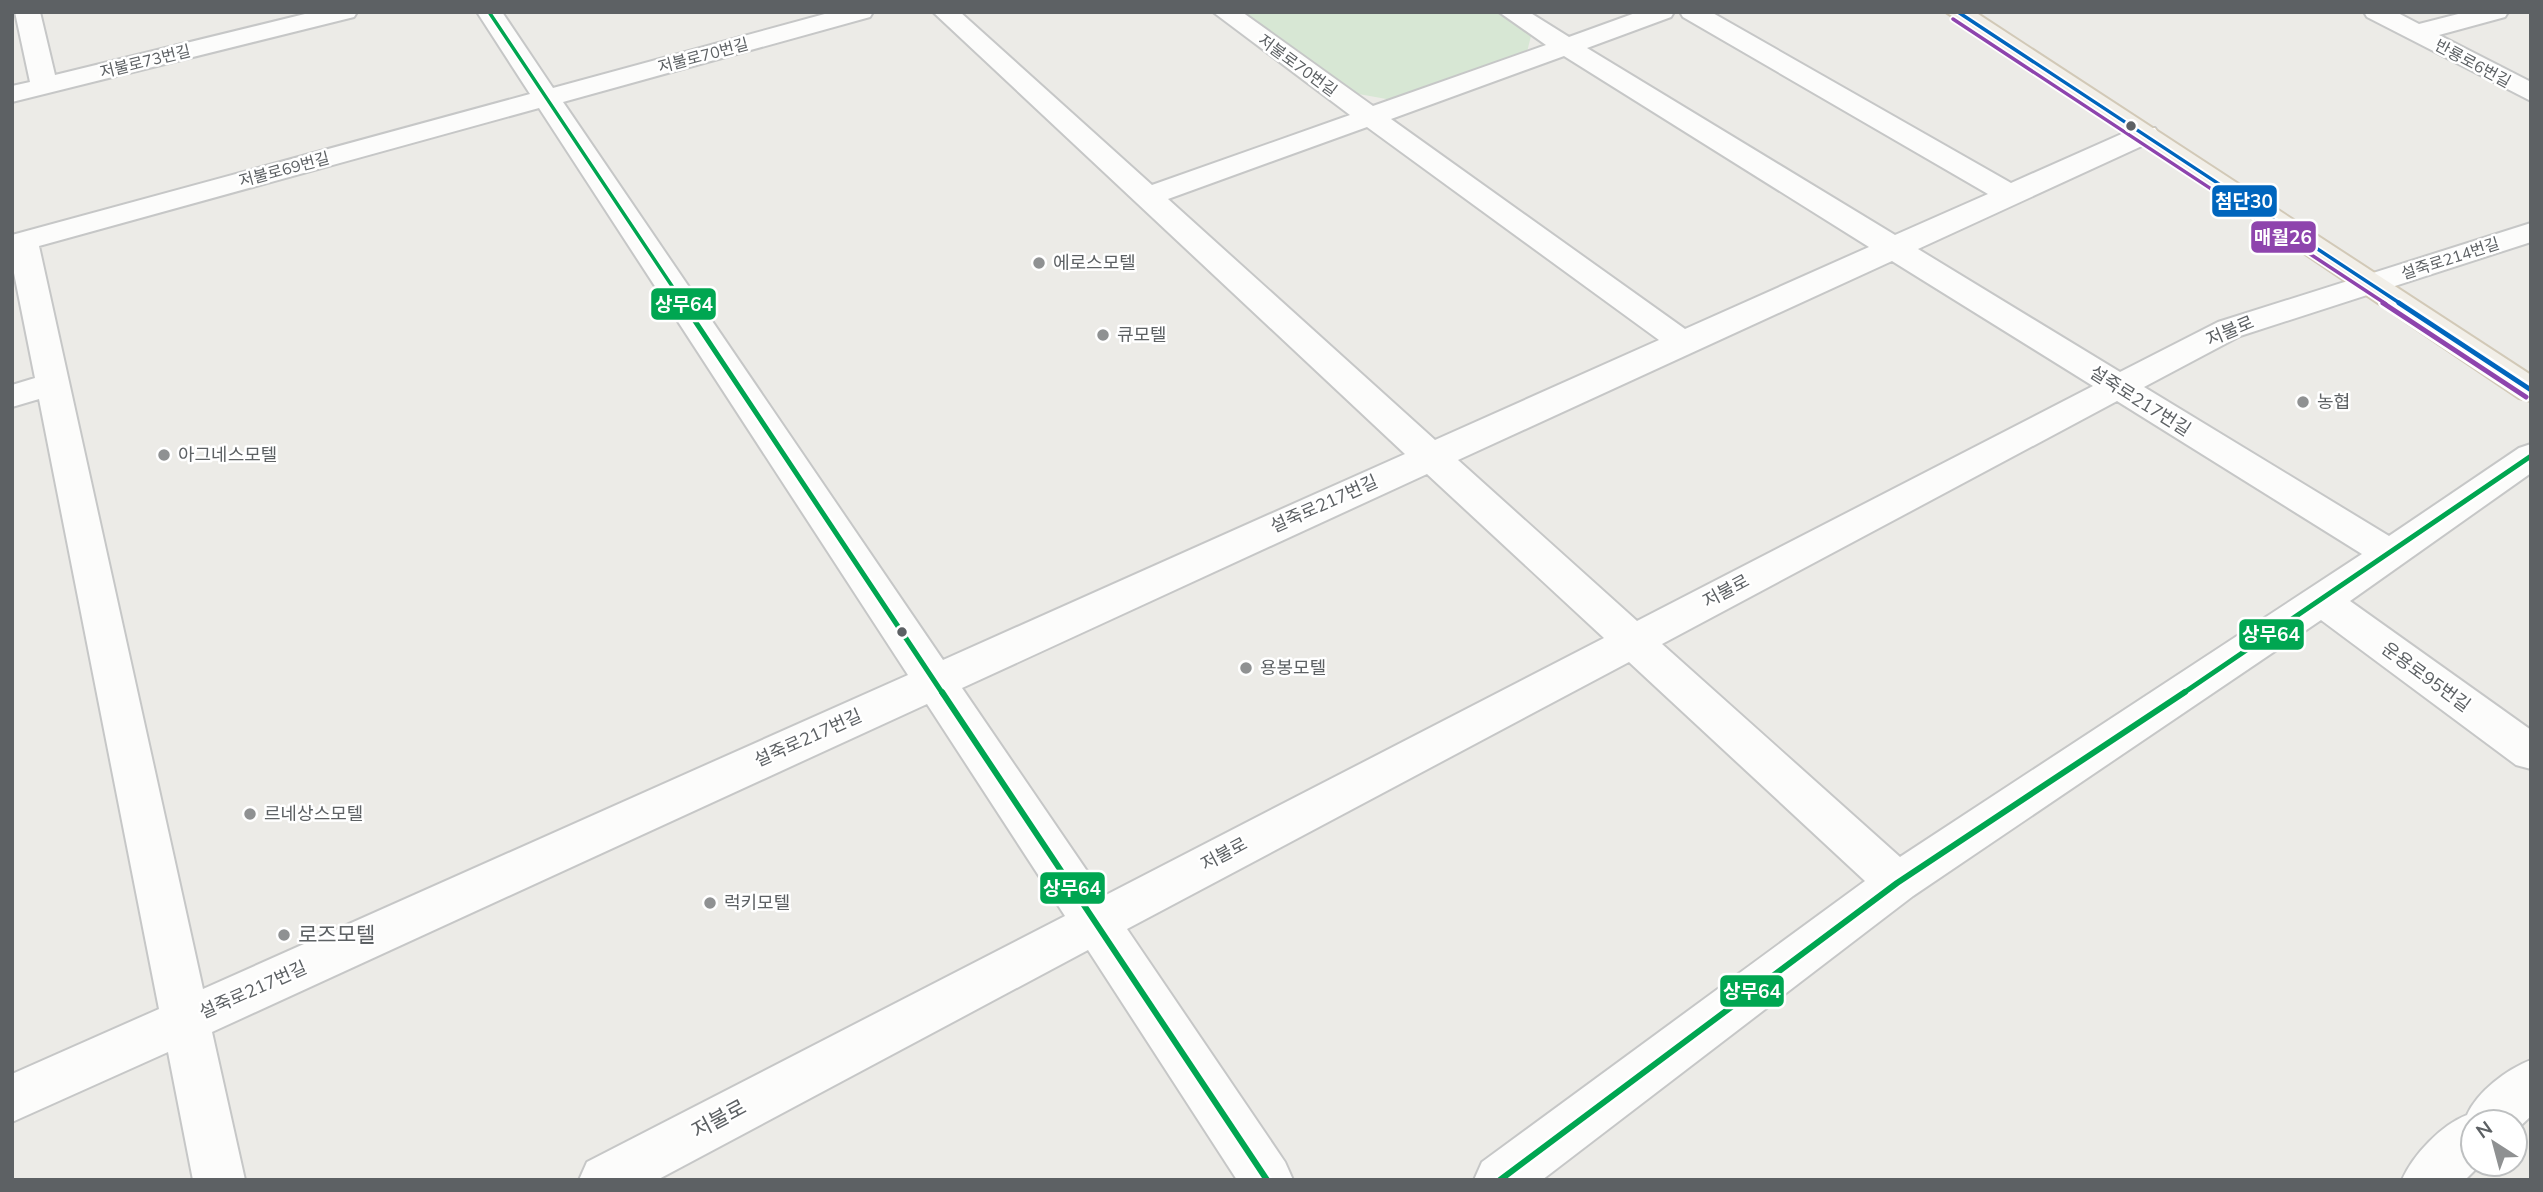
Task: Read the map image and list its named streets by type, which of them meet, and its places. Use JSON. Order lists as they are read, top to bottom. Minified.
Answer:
{"streets":{"street":["저불로70번길","저불로73번길","반룡로6번길","저불로69번길","설죽로214번길","저불로","설죽로217번길","운용로95번길"]},"crossings":[["저불로70번길","저불로69번길"],["저불로69번길","설죽로217번길"],["설죽로214번길","저불로"],["저불로","설죽로217번길"]],"places":["에로스모텔","큐모텔","농협","아그네스모텔","용봉모텔","르네상스모텔","럭키모텔","로즈모텔"],"lines":["transit line 상무64","transit line 첨단30","transit line 매월26"],"north":"top left"}
